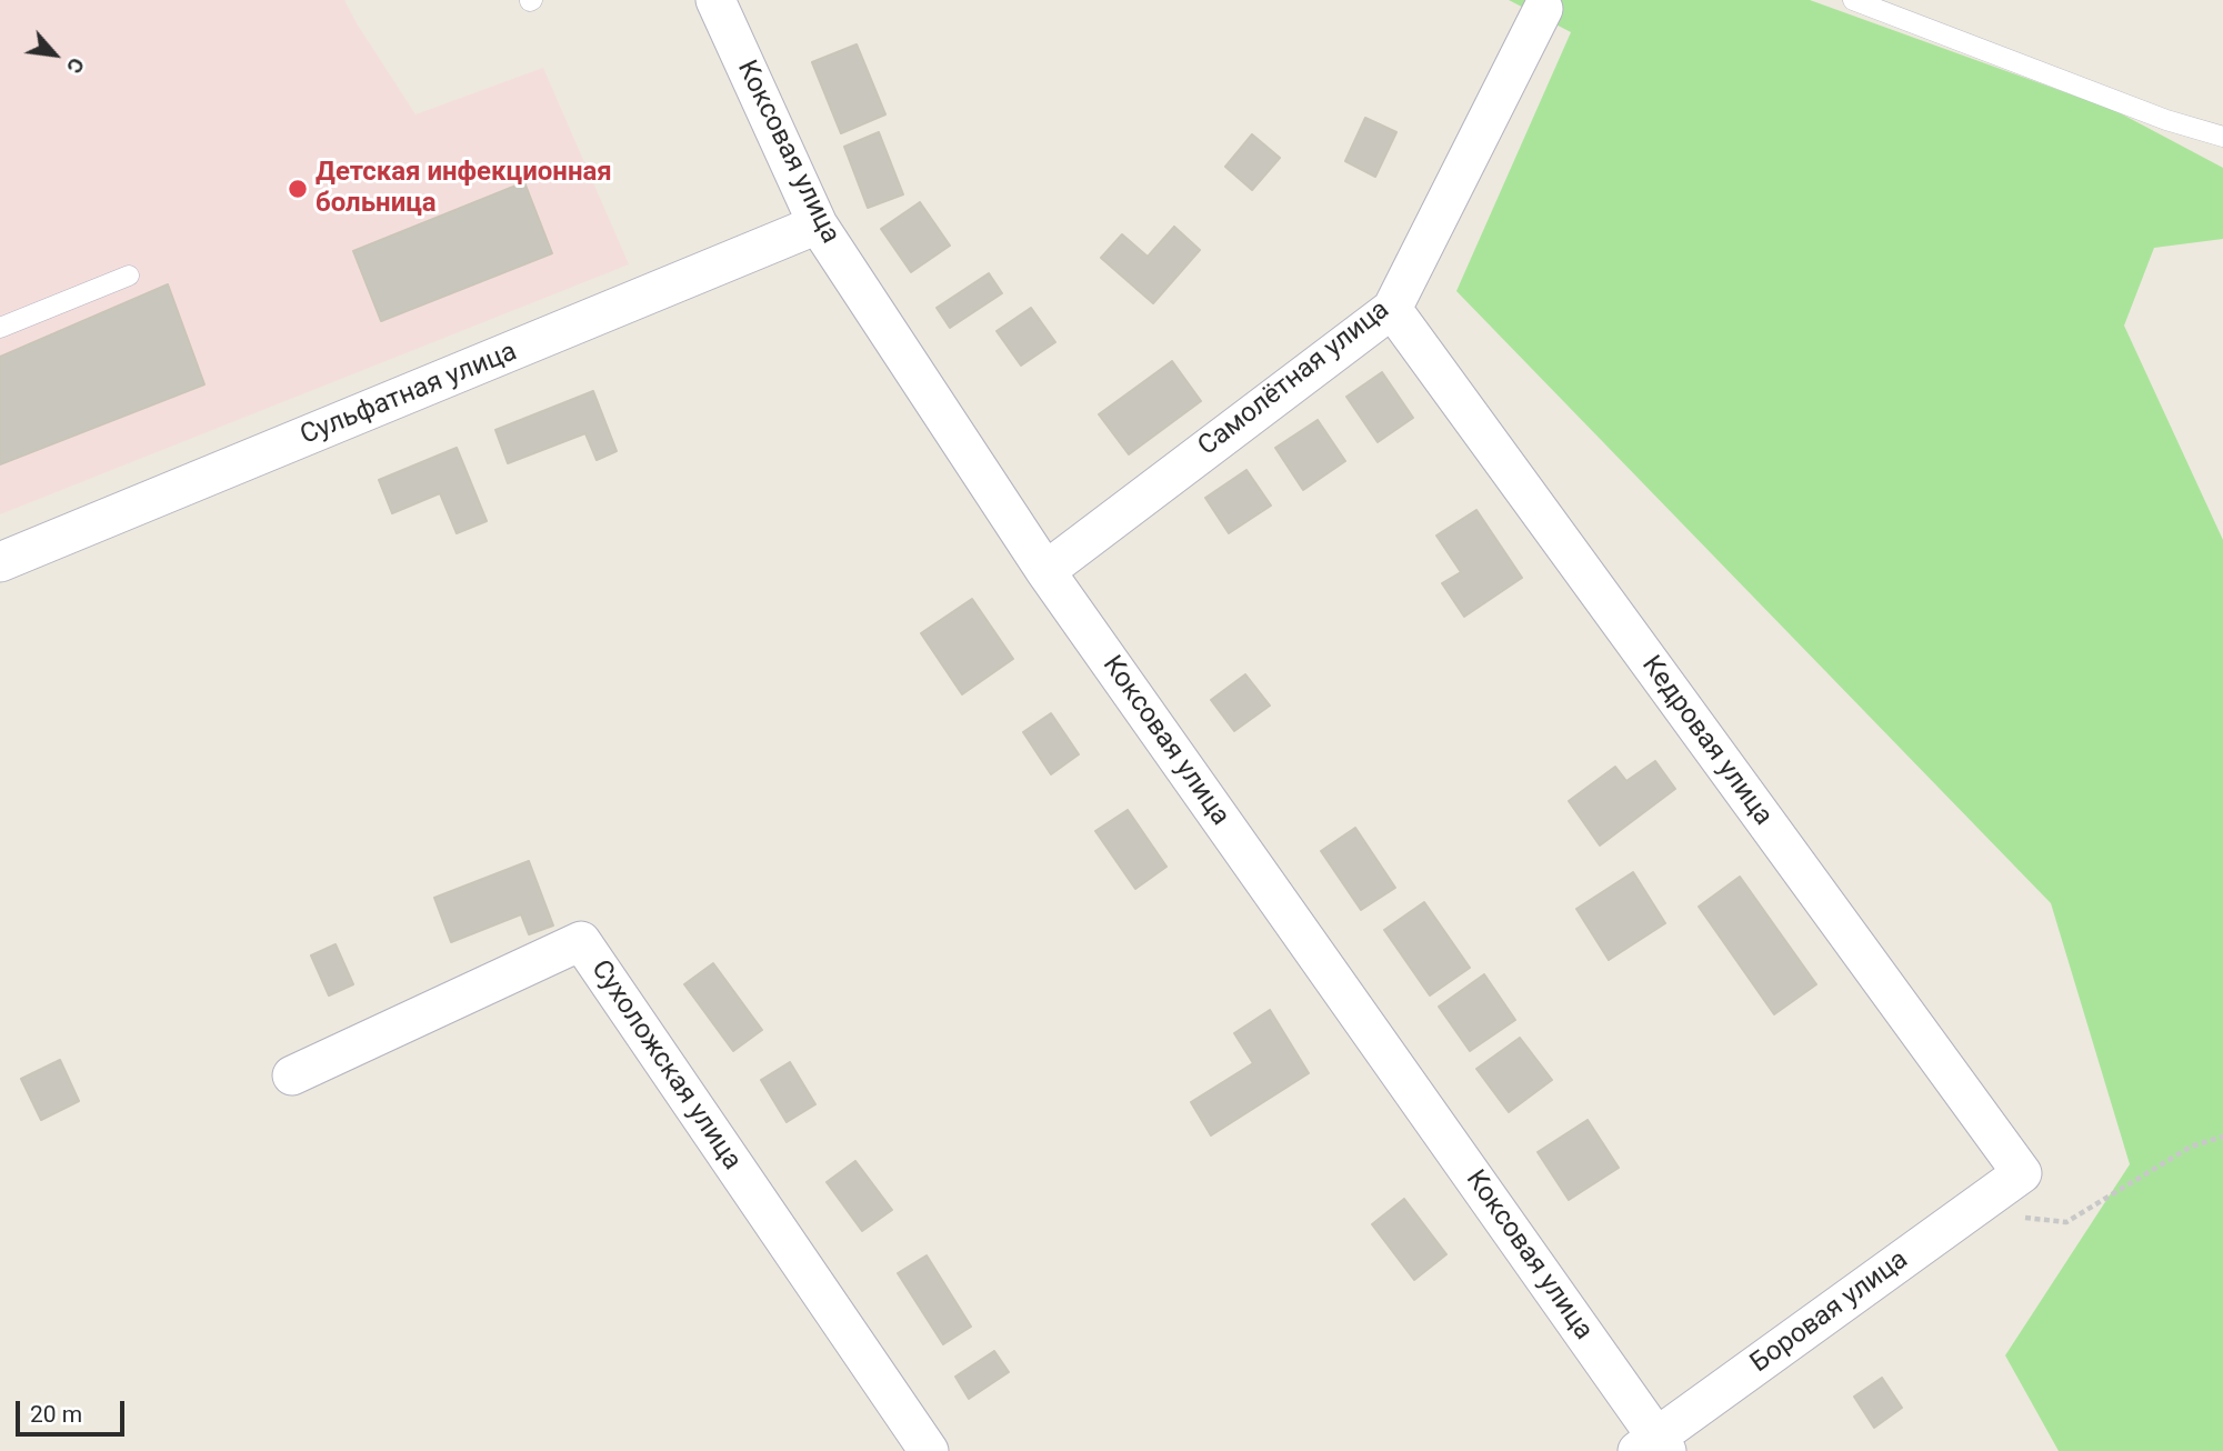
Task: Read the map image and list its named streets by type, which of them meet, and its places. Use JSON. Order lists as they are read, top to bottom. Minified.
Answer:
{"streets":{"street":["Коксовая улица","Самолётная улица","Сульфатная улица","Кедровая улица","Сухоложская улица","Боровая улица"]},"crossings":[["Коксовая улица","Самолётная улица"],["Коксовая улица","Сульфатная улица"],["Коксовая улица","Боровая улица"],["Самолётная улица","Кедровая улица"],["Кедровая улица","Боровая улица"]],"places":["Детская инфекционная больница"],"scale_bar":"20 m","north":"bottom right"}
